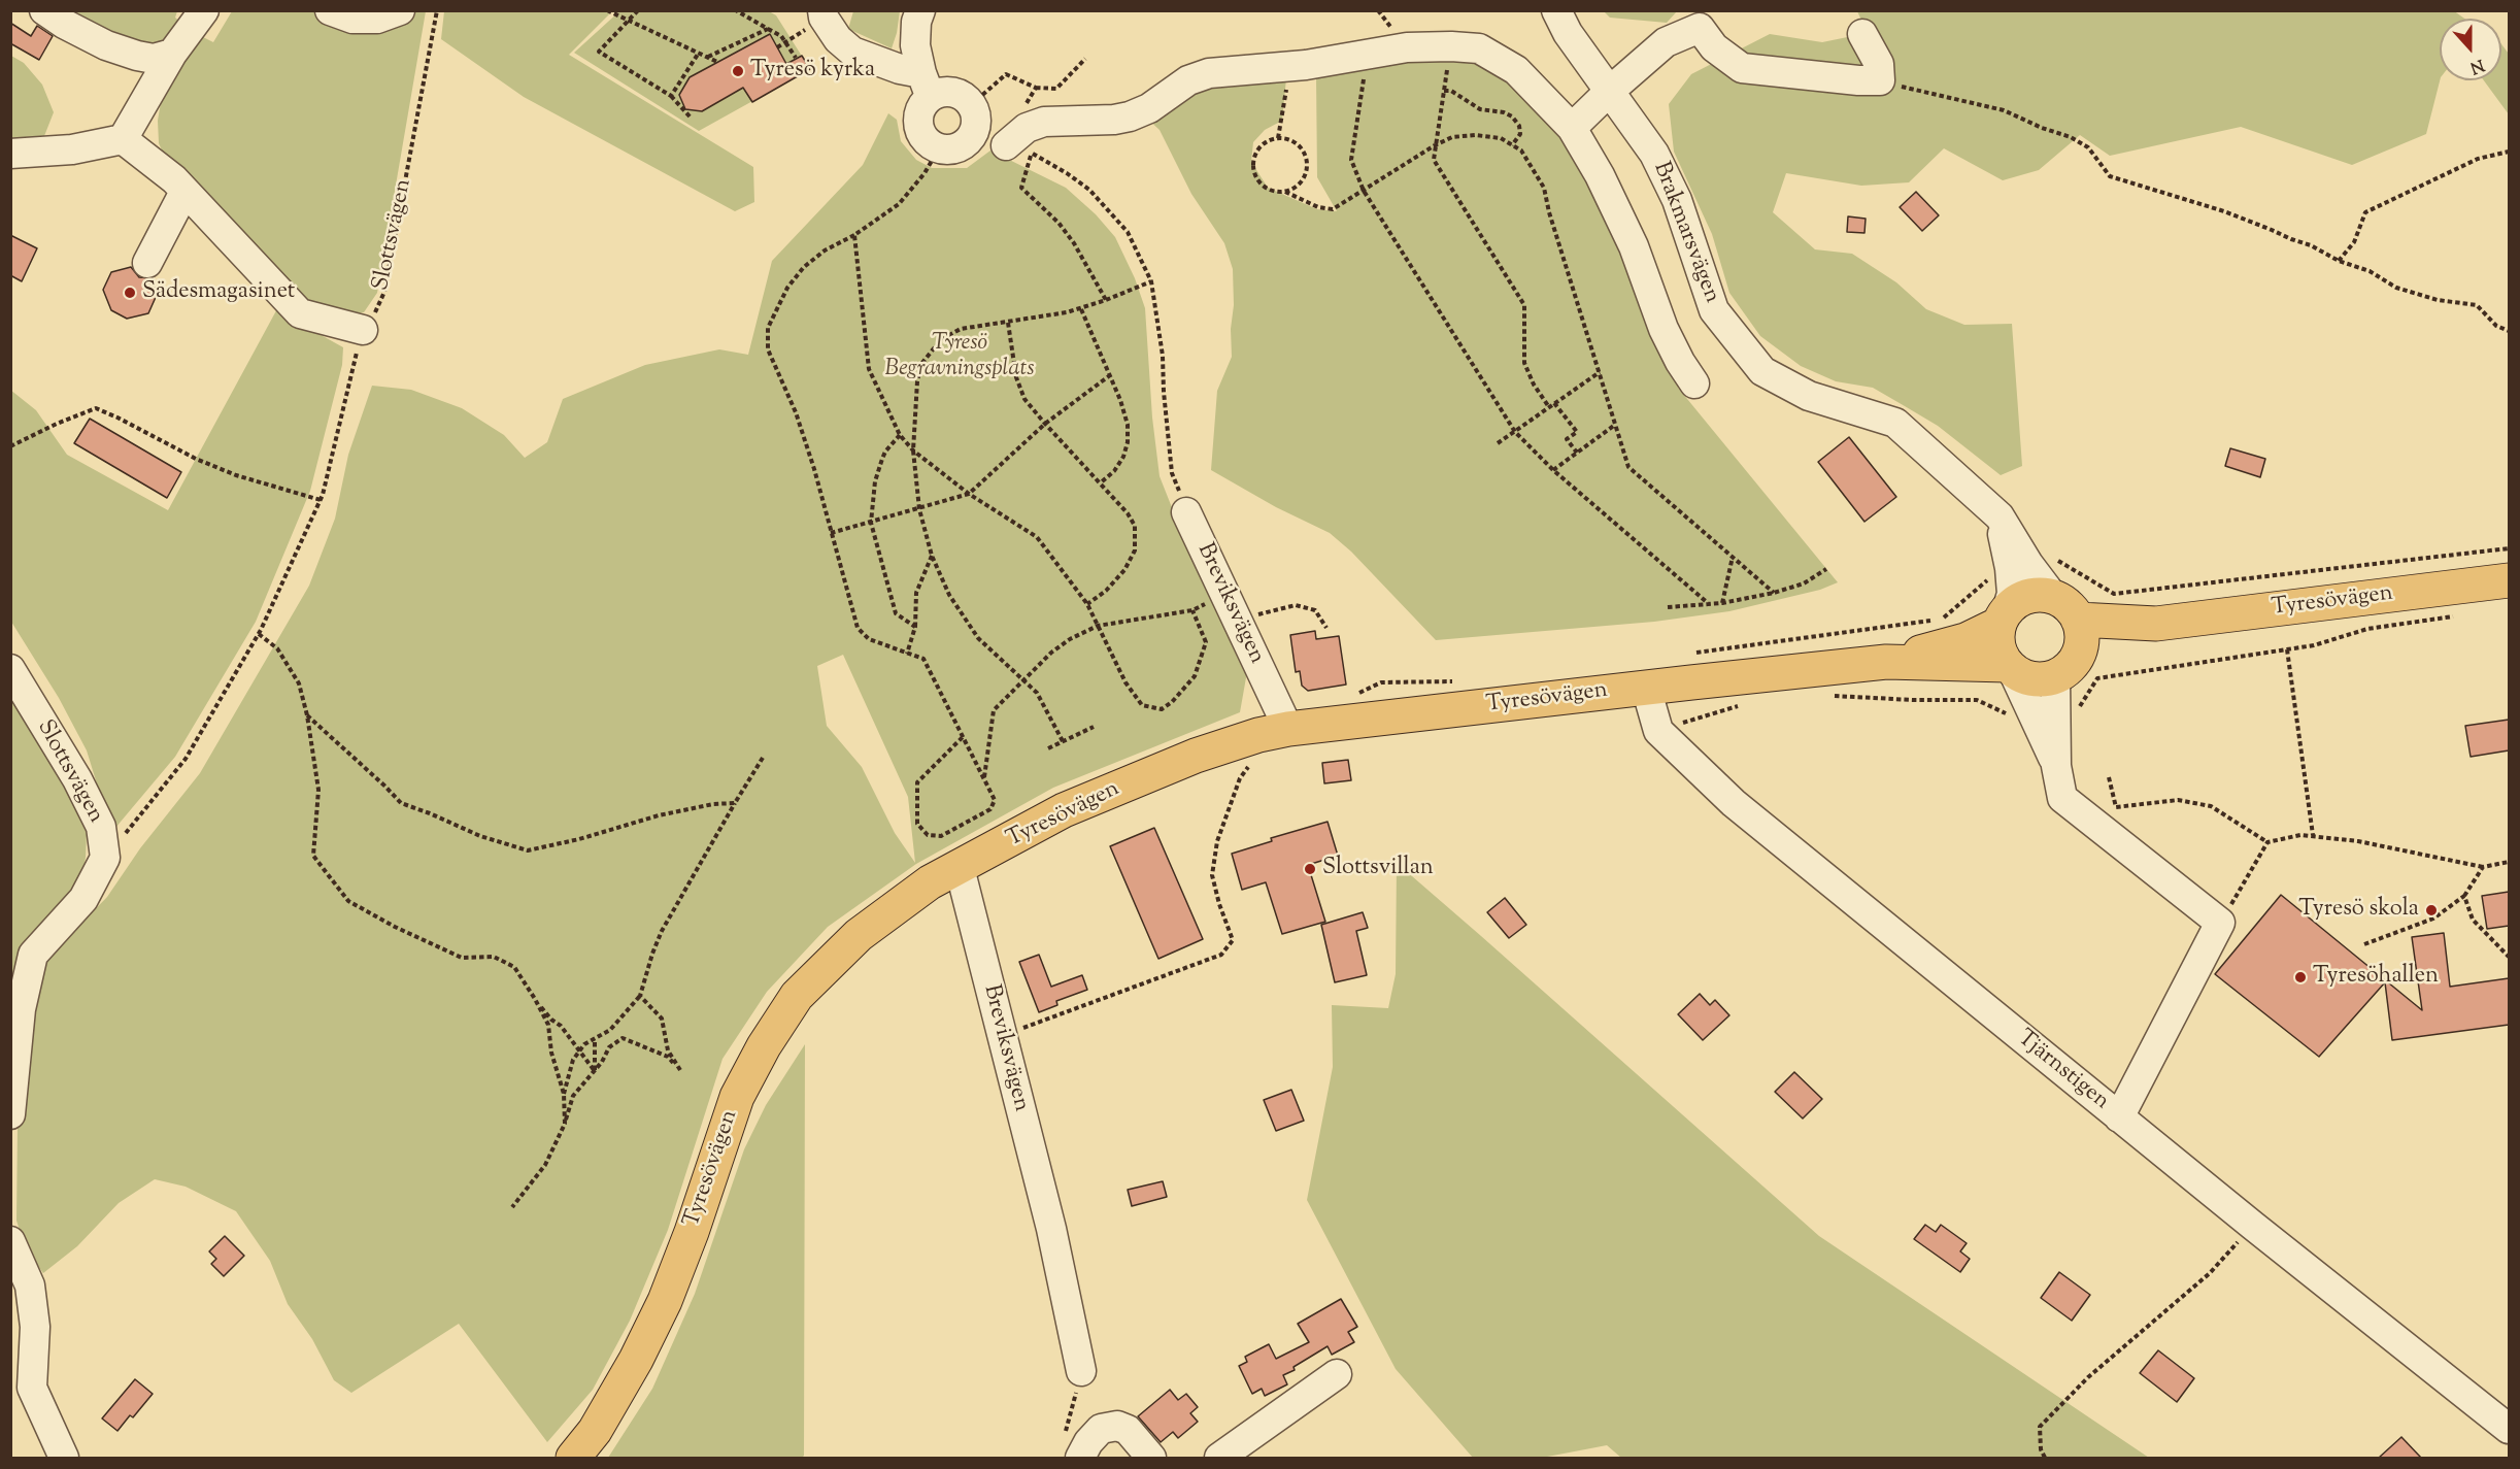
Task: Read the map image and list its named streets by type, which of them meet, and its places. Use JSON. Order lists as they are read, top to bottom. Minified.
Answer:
{"streets":{"main road":["Tyresövägen"],"street":["Brakmarsvägen","Slottsvägen","Breviksvägen","Tjärnstigen"]},"crossings":[["Brakmarsvägen","Tyresövägen"],["Tyresövägen","Breviksvägen"]],"parks":["Tyresö Begravningsplats"],"places":["Tyresö kyrka","Sädesmagasinet","Slottsvillan","Tyresö skola","Tyresöhallen"],"north":"bottom"}
